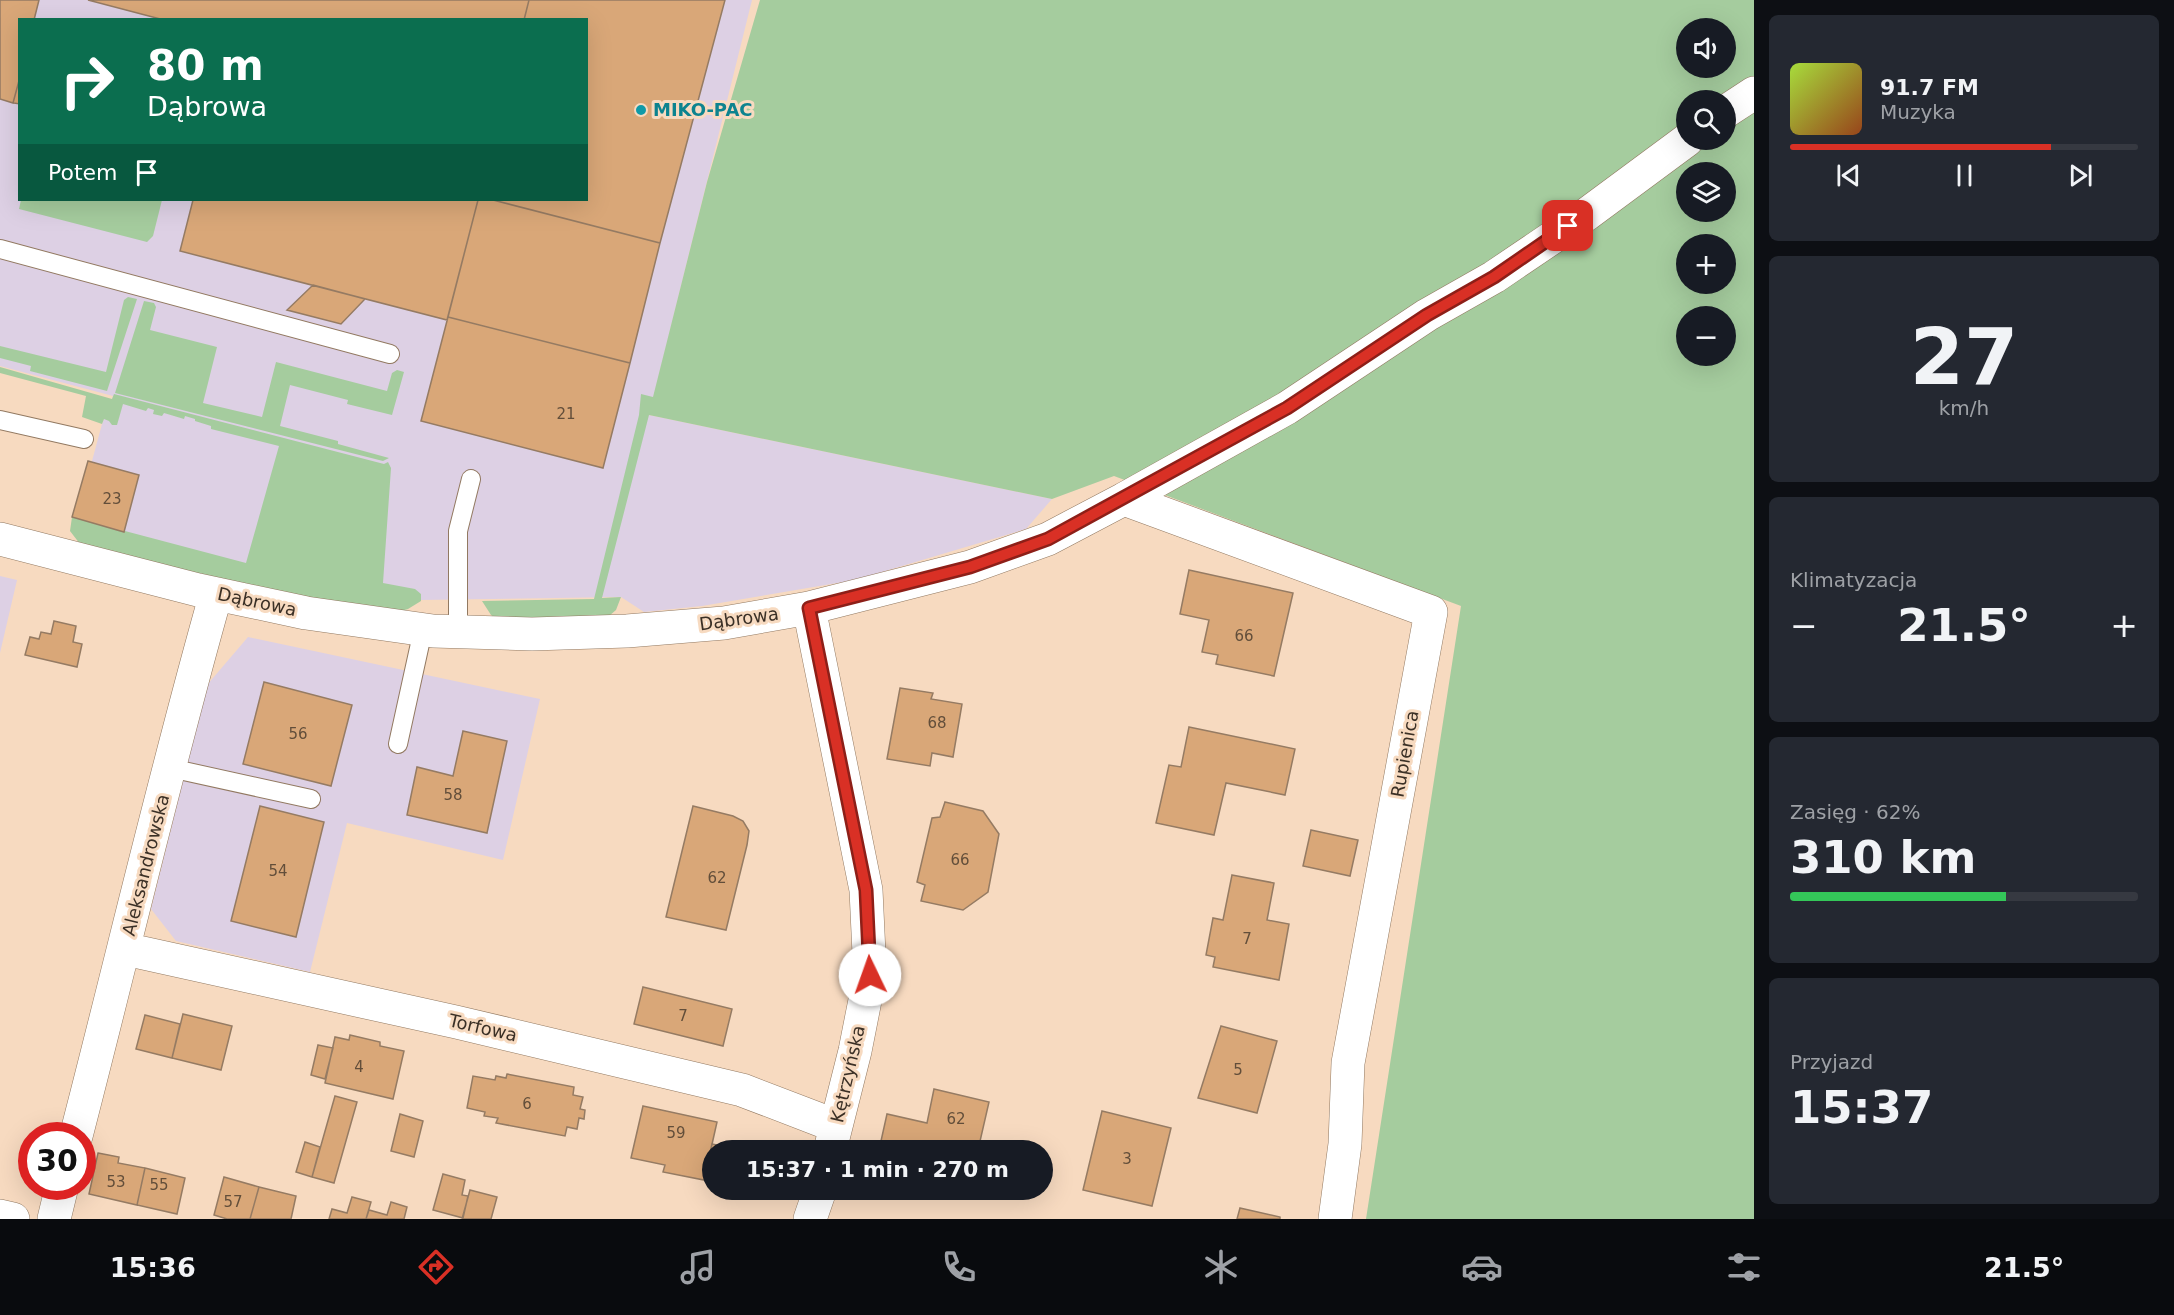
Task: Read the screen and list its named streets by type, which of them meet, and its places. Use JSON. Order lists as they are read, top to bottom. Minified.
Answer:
{"streets":{"street":["Dąbrowa","Rupienica","Aleksandrowska","Torfowa","Kętrzyńska"]},"crossings":[["Dąbrowa","Rupienica"],["Dąbrowa","Aleksandrowska"],["Dąbrowa","Kętrzyńska"],["Aleksandrowska","Torfowa"],["Torfowa","Kętrzyńska"]],"places":["MIKO-PAC"],"house_numbers":["21","23","66","68","56","58","66","54","62","7","7","4","5","6","62","59","3","53","55","57"],"page":{"map_buttons":["+","−"],"turn":["80 m","Dąbrowa"],"song":["91.7 FM","Muzyka"],"then":"Potem","tile":[["27","km/h"],"Klimatyzacja",["Zasięg · 62%","310 km"],["Przyjazd","15:37"]],"heat":["−","21.5°","+"],"limit":"30","trip":"15:37 · 1 min · 270 m","tabs":["15:36","21.5°"]}}
